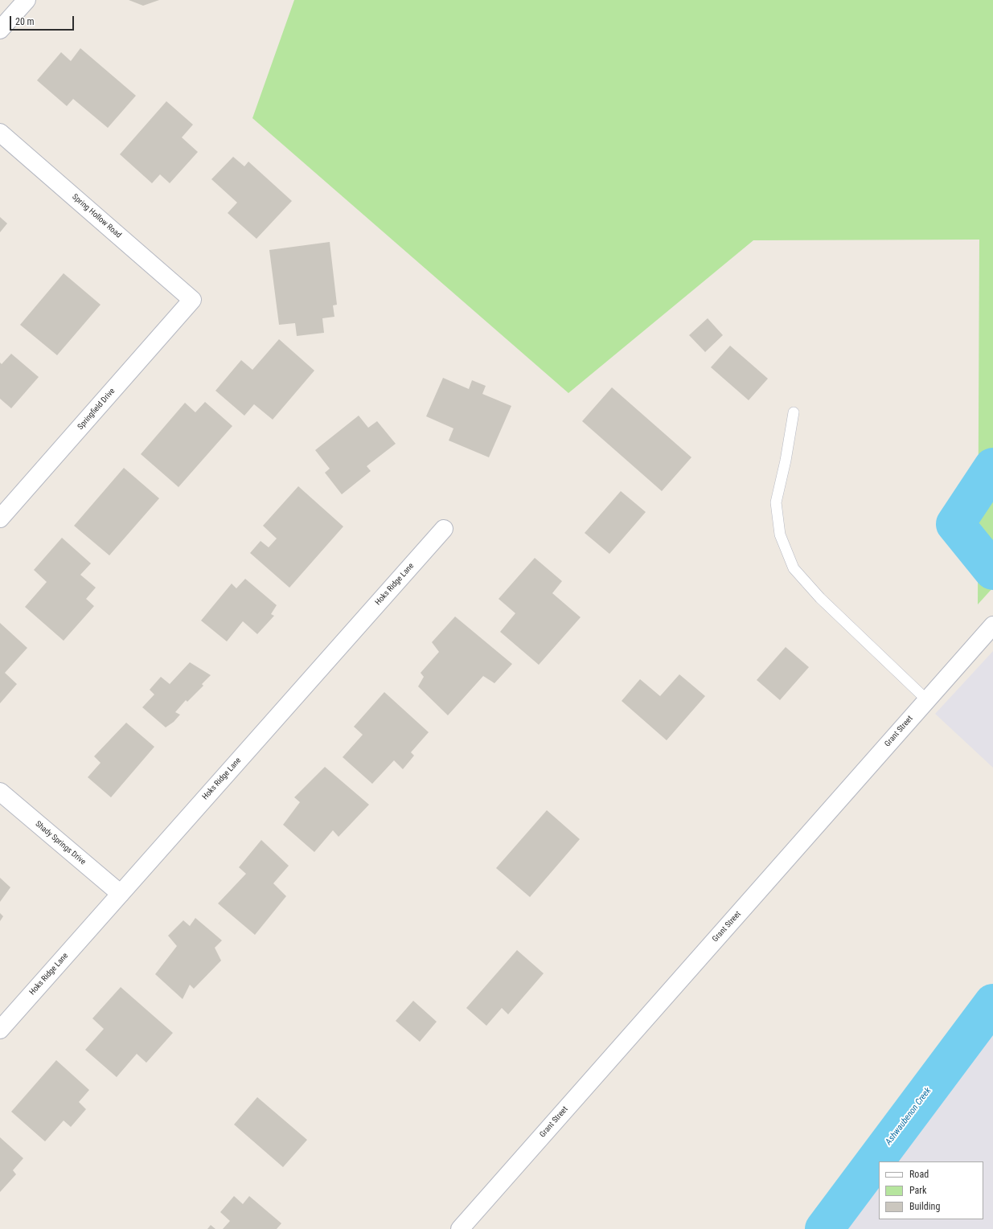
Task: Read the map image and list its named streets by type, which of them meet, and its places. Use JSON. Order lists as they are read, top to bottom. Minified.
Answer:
{"streets":{"street":["Spring Hollow Road","Springfield Drive","Hoks Ridge Lane","Grant Street","Shady Springs Drive"]},"crossings":[["Spring Hollow Road","Springfield Drive"],["Hoks Ridge Lane","Shady Springs Drive"]],"water":["Ashwaubenon Creek"],"legend":["Road","Park","Building"],"scale_bar":"20 m"}
